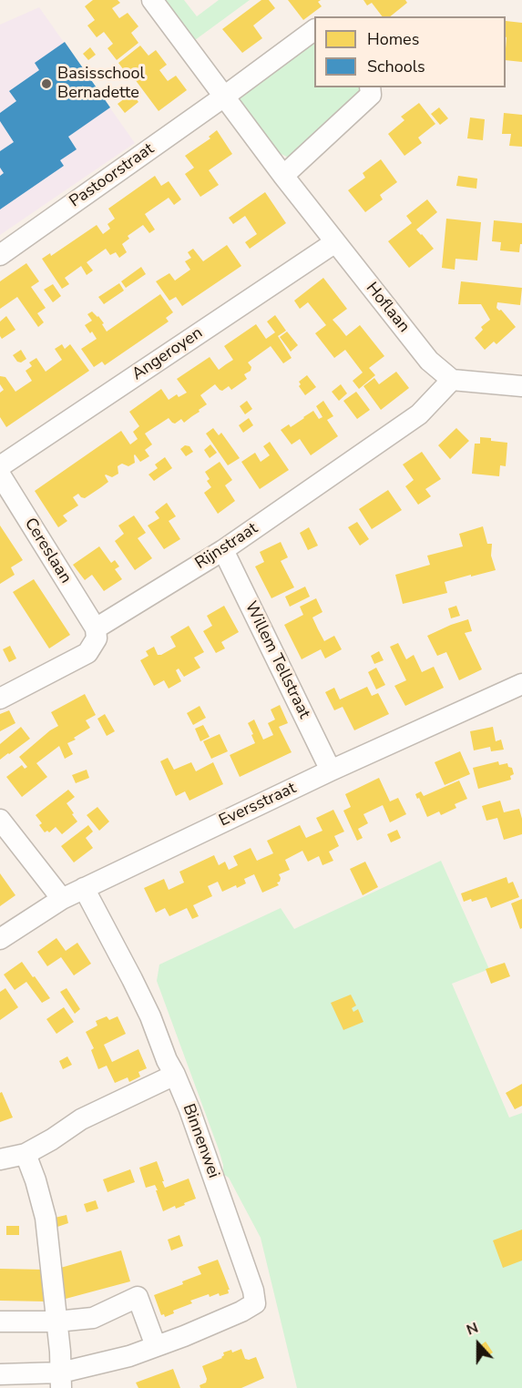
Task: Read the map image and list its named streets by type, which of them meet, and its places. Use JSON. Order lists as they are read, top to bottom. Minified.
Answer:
{"streets":{"street":["Pastoorstraat","Hoflaan","Angeroyen","Rijnstraat","Cereslaan","Willem Tellstraat","Eversstraat","Binnenwei"]},"crossings":[["Pastoorstraat","Hoflaan"],["Hoflaan","Angeroyen"],["Hoflaan","Rijnstraat"],["Rijnstraat","Cereslaan"],["Rijnstraat","Willem Tellstraat"],["Willem Tellstraat","Eversstraat"],["Eversstraat","Binnenwei"]],"places":["Basisschool Bernadette"],"legend":["Homes","Schools"],"north":"top"}
